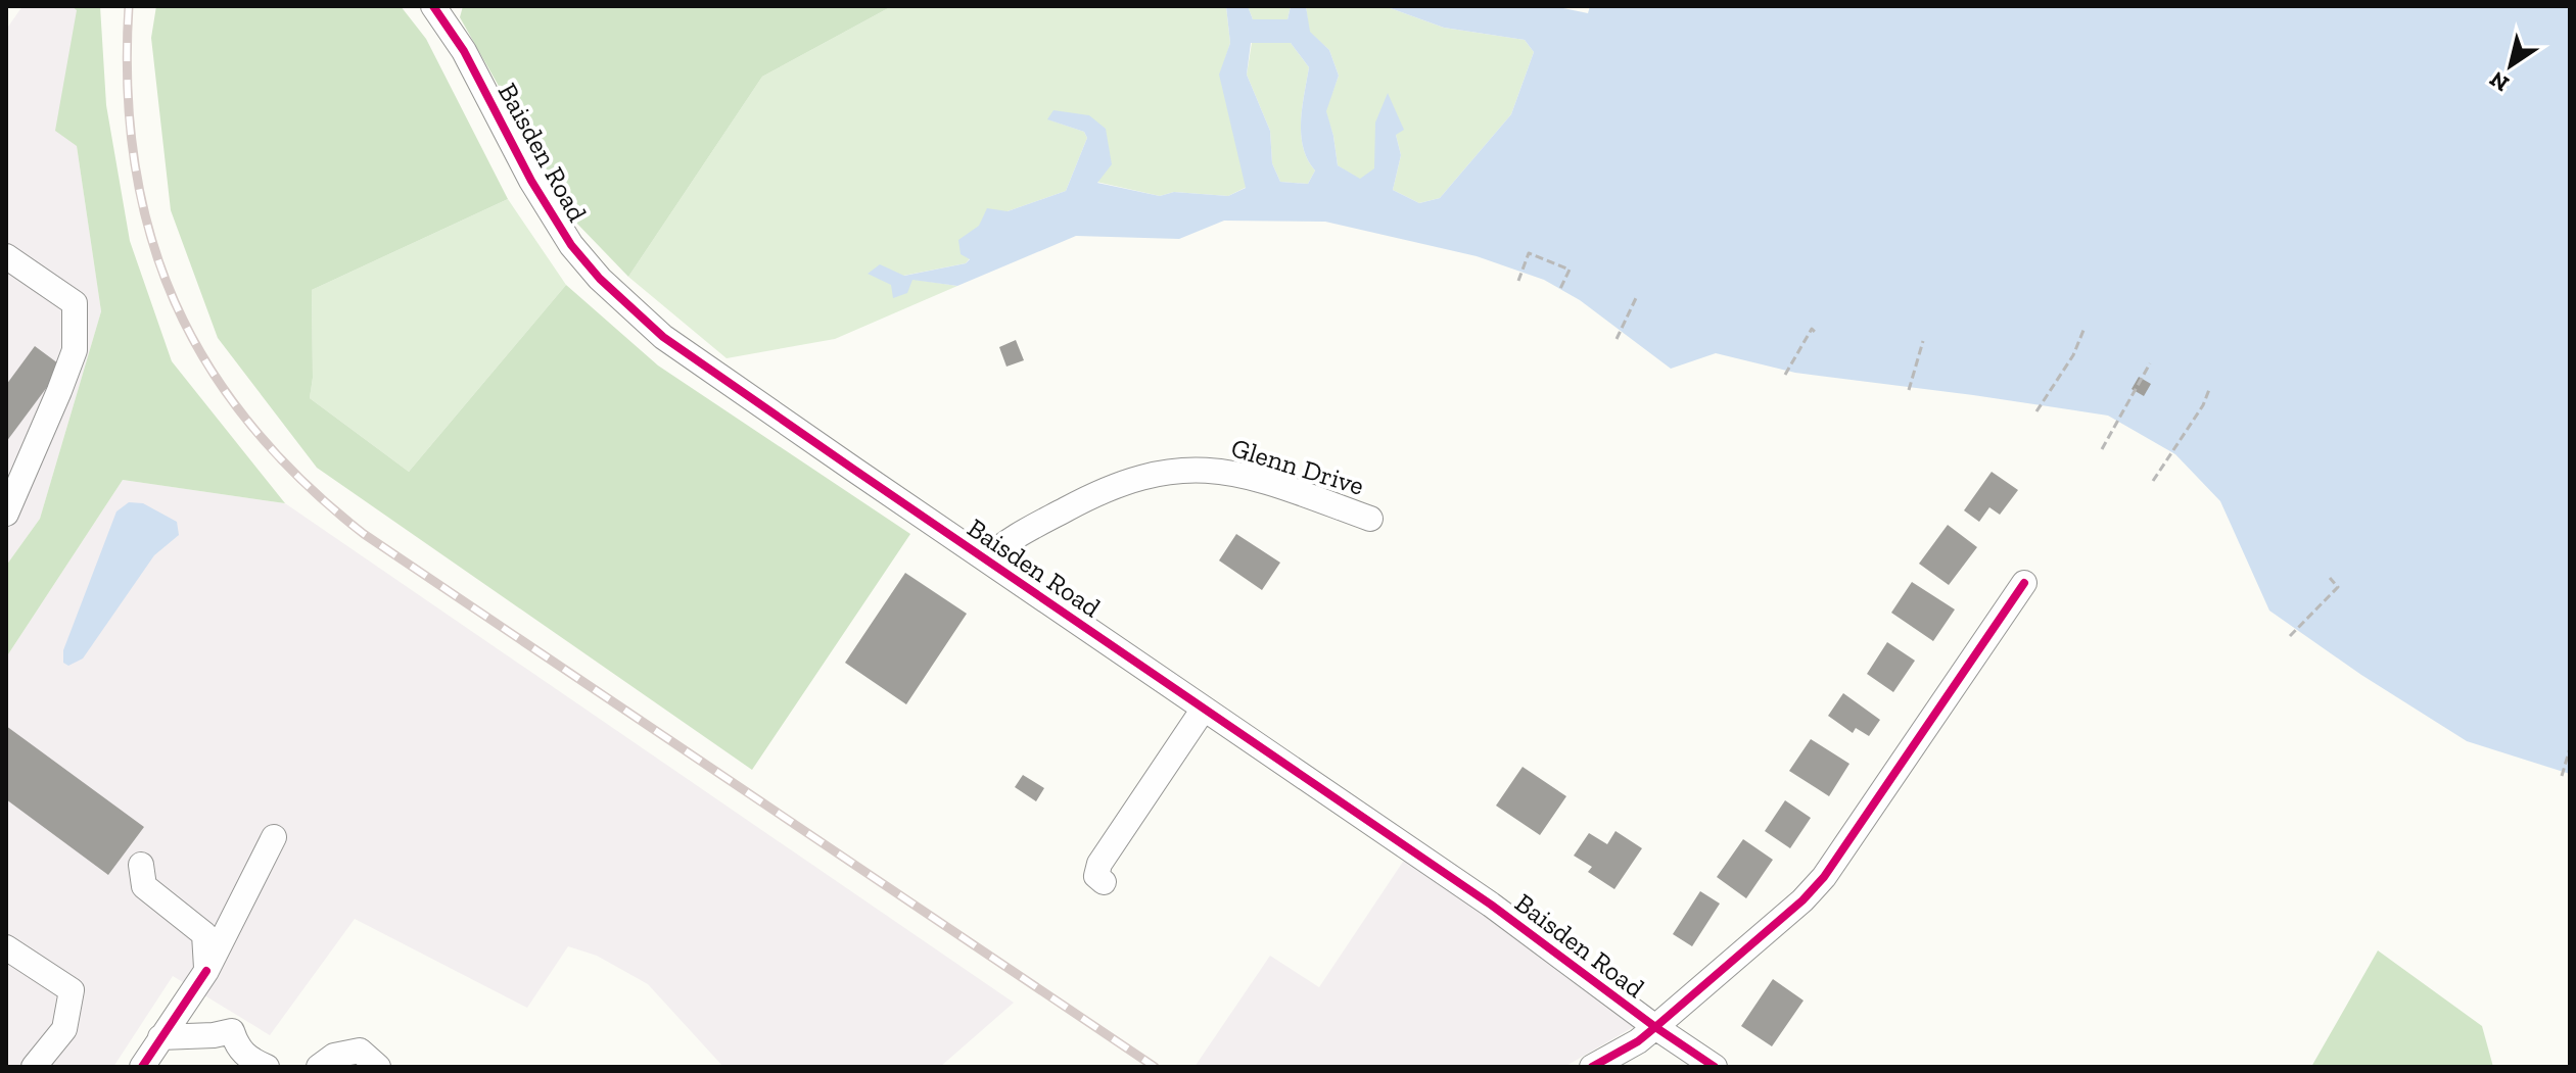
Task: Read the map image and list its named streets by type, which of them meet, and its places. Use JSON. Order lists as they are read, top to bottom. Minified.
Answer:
{"streets":{"street":["Baisden Road","Glenn Drive"]},"crossings":[["Baisden Road","Glenn Drive"]],"north":"bottom left"}
